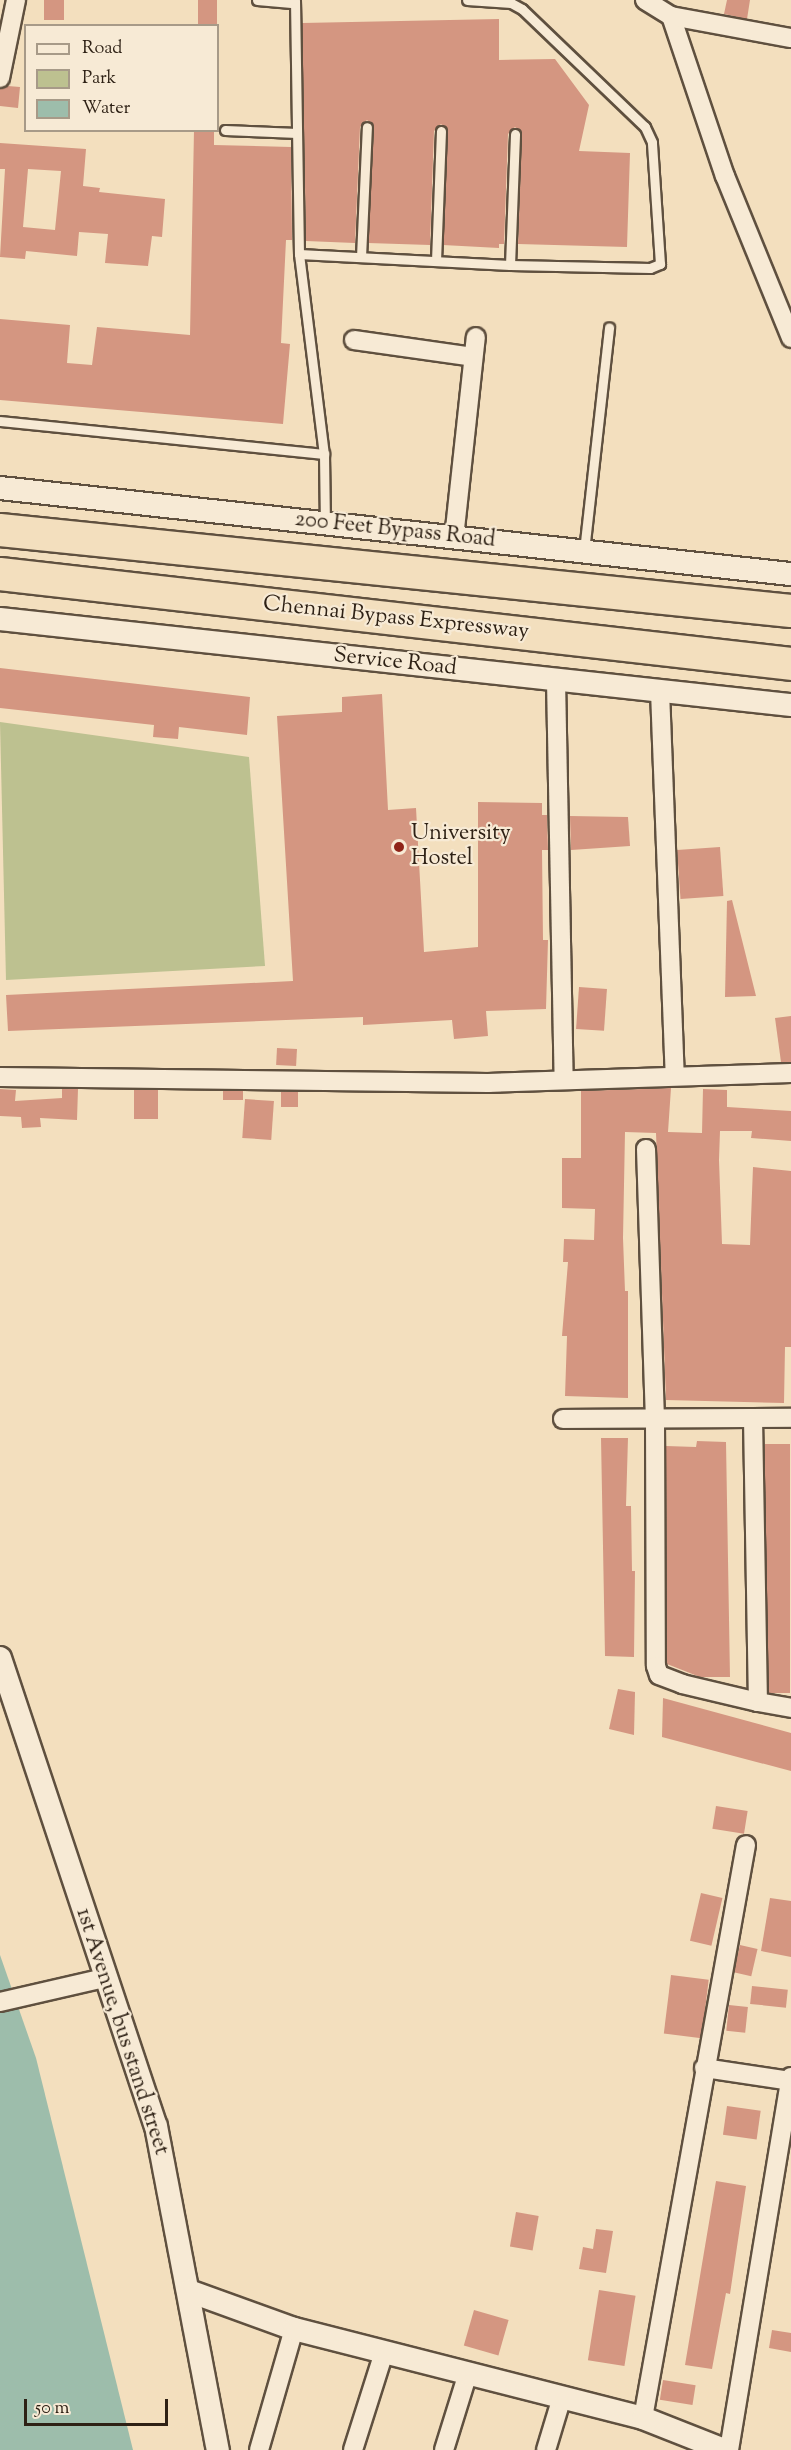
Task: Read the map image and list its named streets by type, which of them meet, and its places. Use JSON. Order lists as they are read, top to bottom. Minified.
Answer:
{"streets":{"highway":["Chennai Bypass Expressway"],"street":["200 Feet Bypass Road","Service Road","1st Avenue, bus stand street"]},"places":["University Hostel"],"legend":["Road","Park","Water"],"scale_bar":"50 m"}
